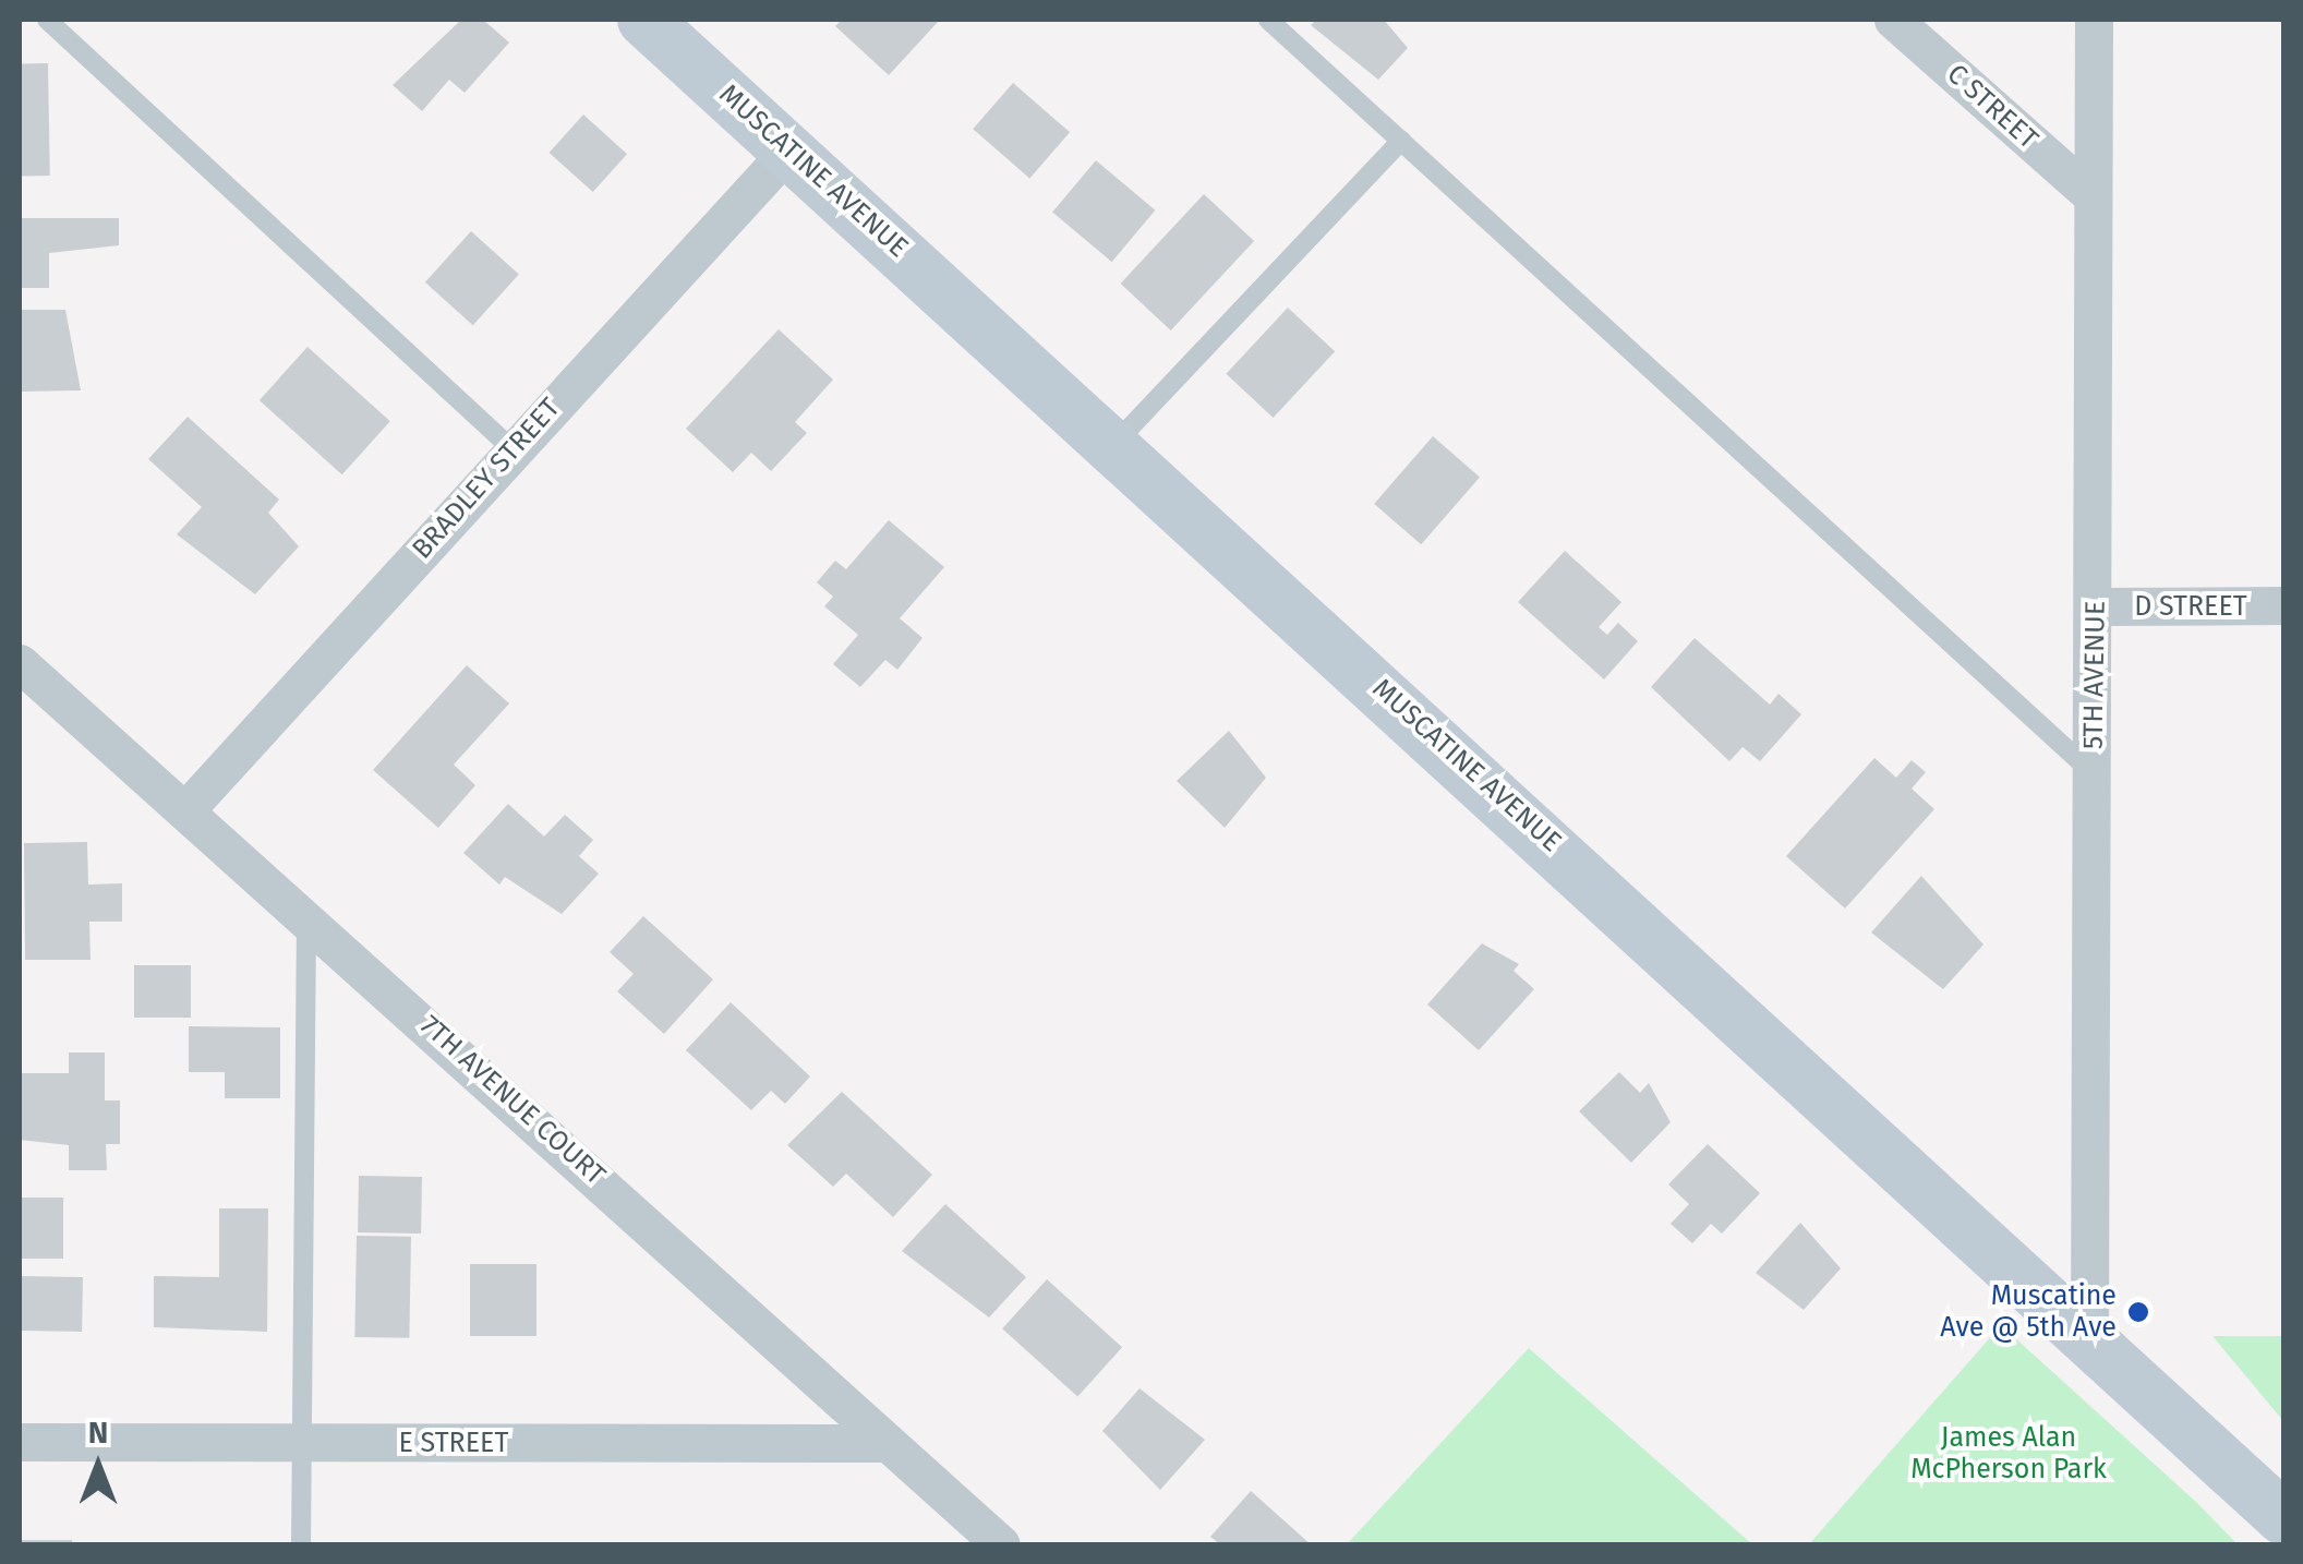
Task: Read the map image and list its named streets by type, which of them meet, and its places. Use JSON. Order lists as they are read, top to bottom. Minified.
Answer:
{"streets":{"main road":["MUSCATINE AVENUE"],"street":["C STREET","BRADLEY STREET","D STREET","5TH AVENUE","7TH AVENUE COURT","E STREET"]},"crossings":[["C STREET","5TH AVENUE"],["MUSCATINE AVENUE","BRADLEY STREET"],["MUSCATINE AVENUE","5TH AVENUE"],["BRADLEY STREET","7TH AVENUE COURT"],["D STREET","5TH AVENUE"],["7TH AVENUE COURT","E STREET"]],"parks":["James Alan McPherson Park"],"places":["Muscatine Ave @ 5th Ave"],"north":"top"}
